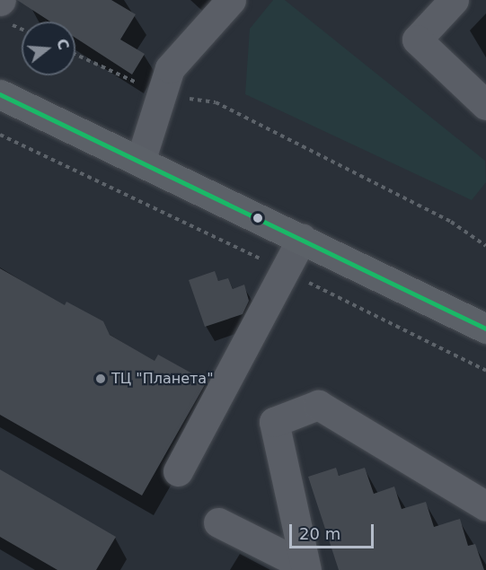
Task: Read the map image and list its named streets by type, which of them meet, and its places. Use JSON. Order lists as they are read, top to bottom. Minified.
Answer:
{"places":["ТЦ \"Планета\""],"scale_bar":"20 m","north":"right"}
